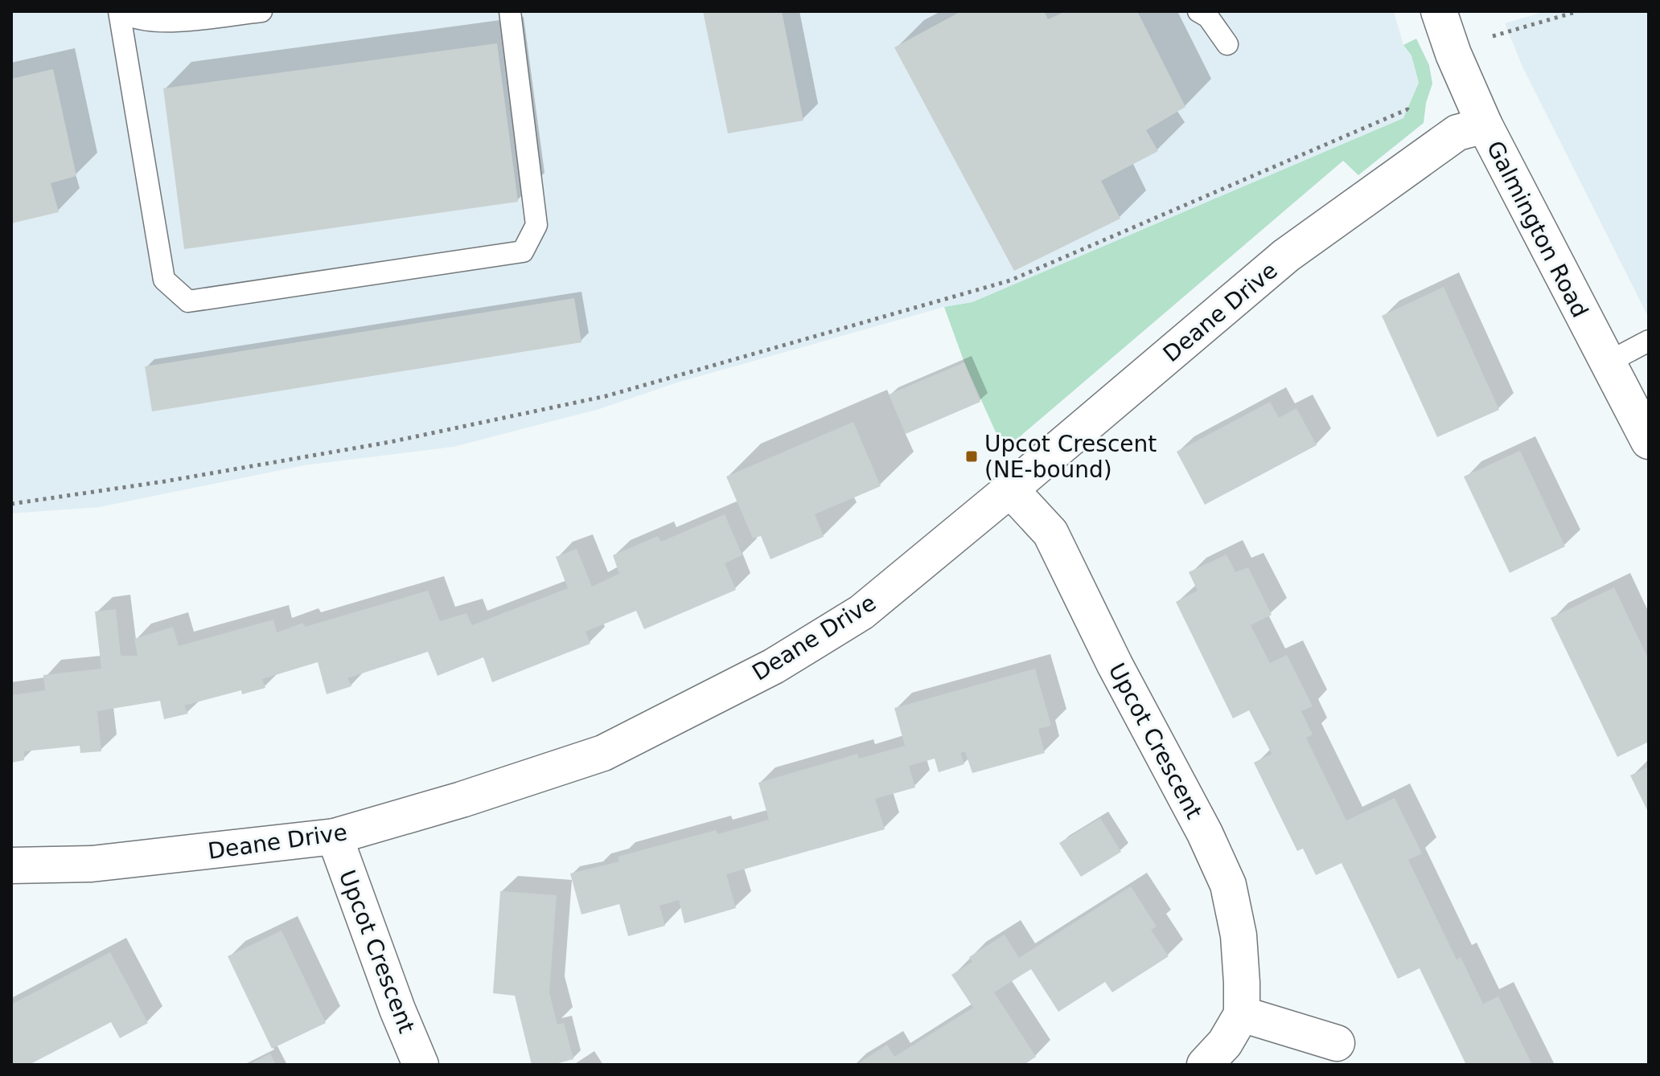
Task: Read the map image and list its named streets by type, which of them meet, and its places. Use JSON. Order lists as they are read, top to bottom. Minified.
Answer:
{"streets":{"street":["Galmington Road","Deane Drive","Upcot Crescent"]},"crossings":[["Galmington Road","Deane Drive"],["Deane Drive","Upcot Crescent"]],"places":{"transit":["Upcot Crescent (NE-bound)"]}}
